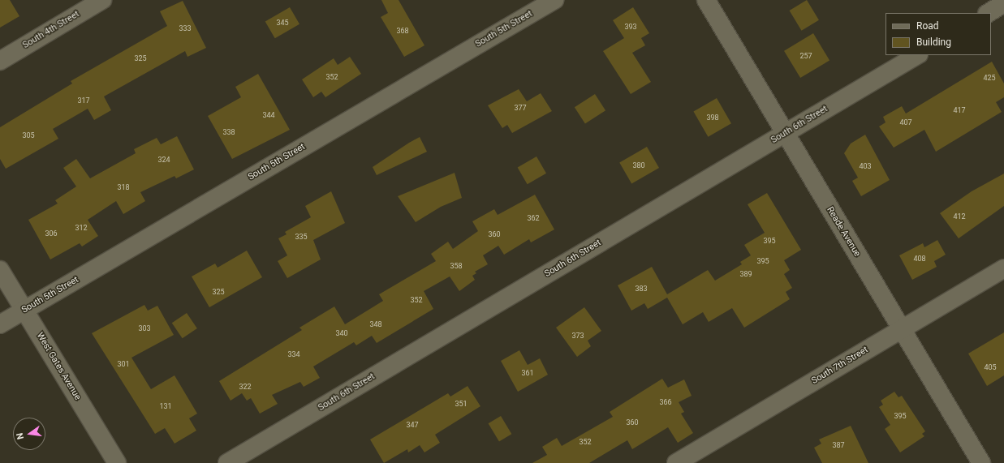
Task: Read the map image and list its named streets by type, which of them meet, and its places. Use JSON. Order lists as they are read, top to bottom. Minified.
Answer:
{"streets":{"street":["South 5th Street","South 4th Street","South 6th Street","Reade Avenue","South 7th Street","West Gates Avenue"]},"crossings":[["South 5th Street","West Gates Avenue"],["South 6th Street","Reade Avenue"],["Reade Avenue","South 7th Street"]],"house_numbers":["345","393","333","368","257","325","352","425","317","377","417","344","398","407","338","305","324","380","403","318","412","362","312","306","360","335","395","408","395","358","389","383","325","352","348","303","340","373","334","301","405","361","322","366","351","131","395","360","347","352","387"],"legend":["Road","Building"],"north":"left"}
